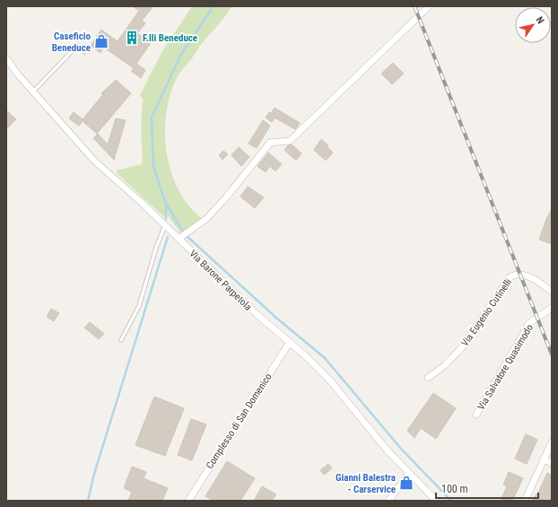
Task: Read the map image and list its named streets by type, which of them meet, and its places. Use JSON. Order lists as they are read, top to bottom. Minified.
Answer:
{"streets":{"street":["Via Barone Parpetola","Via Eugenio Cutinelli","Via Salvatore Quasimodo","Complesso di San Domenico"]},"crossings":[["Via Barone Parpetola","Complesso di San Domenico"]],"places":{"building":["F.lli Beneduce"],"shop":["Caseficio Beneduce","Gianni Balestra - Carservice"]},"scale_bar":"100 m","north":"top right"}
